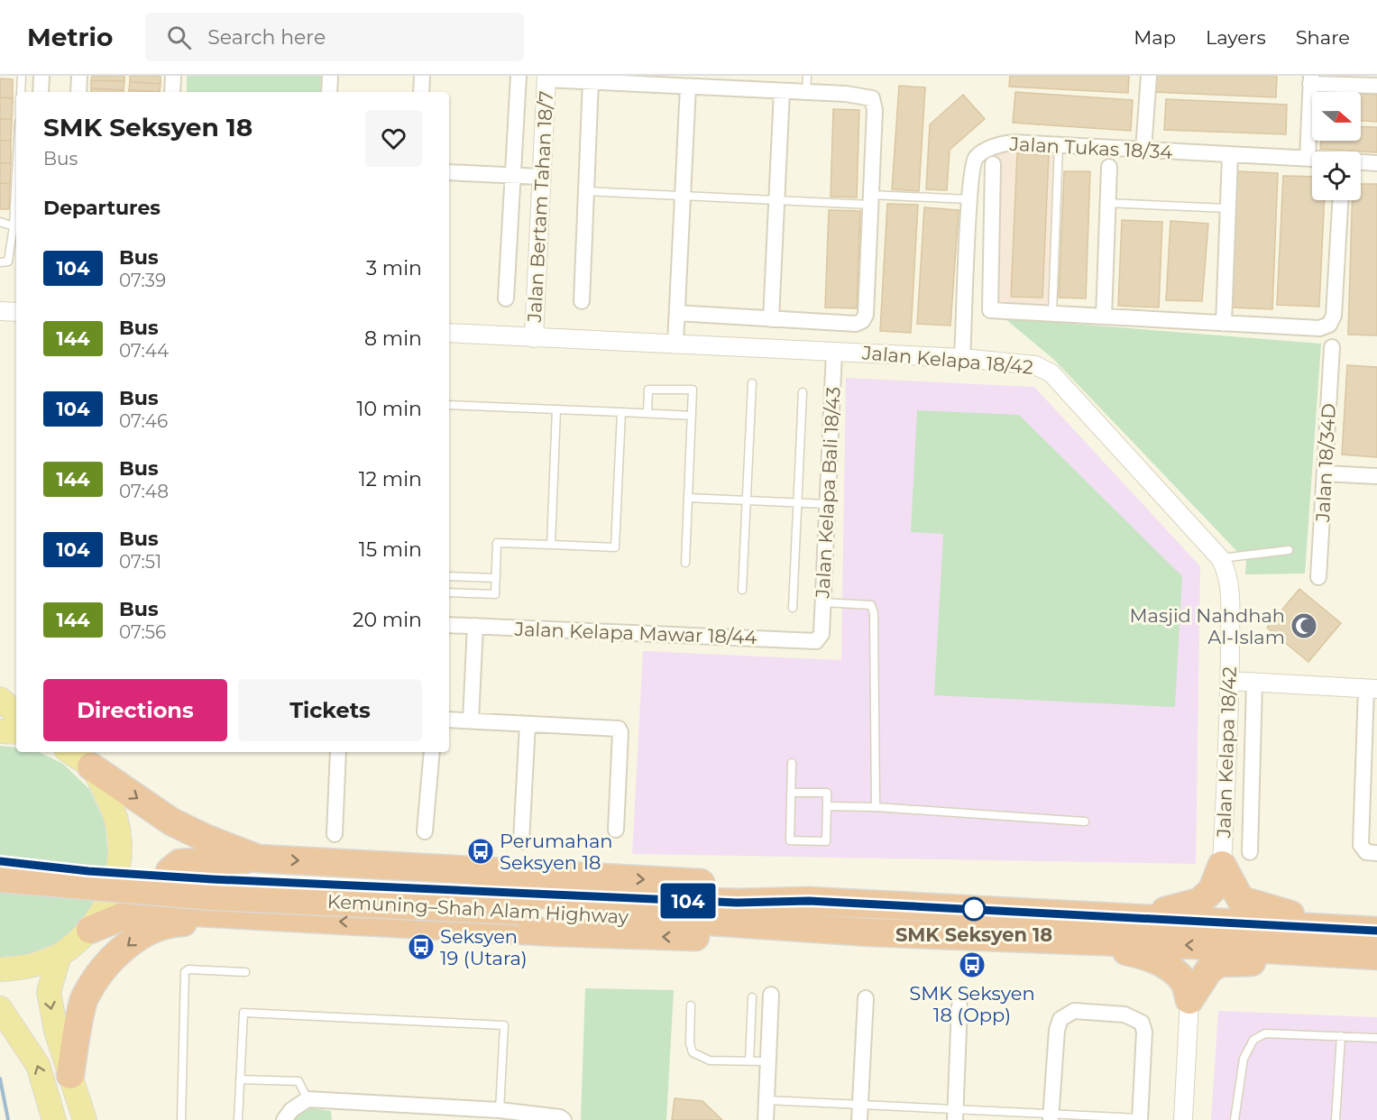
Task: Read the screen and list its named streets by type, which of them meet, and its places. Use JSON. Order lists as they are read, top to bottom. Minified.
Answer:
{"streets":{"highway":["Kemuning–Shah Alam Highway"],"street":["Jalan Tukas 18/34","Jalan Bertam Tahan 18/7","Jalan Kelapa 18/42","Jalan 18/34D","Jalan Kelapa Bali 18/43","Jalan Kelapa Mawar 18/44"]},"crossings":[["Jalan Tukas 18/34","Jalan Kelapa 18/42"],["Jalan Bertam Tahan 18/7","Jalan Kelapa 18/42"],["Jalan Kelapa 18/42","Jalan Kelapa Bali 18/43"],["Jalan Kelapa Bali 18/43","Jalan Kelapa Mawar 18/44"]],"places":{"mosque":["Masjid Nahdhah Al-Islam"],"bus stop":["Perumahan Seksyen 18","Seksyen 19 (Utara)","SMK Seksyen 18 (Opp)"],"other":["SMK Seksyen 18"]},"lines":["bus line 104"],"north":"right","page":{"header":"Metrio","search":"Search here","nav":["Map","Layers","Share"],"on_map":"104","heading":[["SMK Seksyen 18","Bus"],"Departures"],"list":[{"mark":"104","name":"Bus","note":"07:39","value":"3 min"},{"mark":"144","name":"Bus","note":"07:44","value":"8 min"},{"mark":"104","name":"Bus","note":"07:46","value":"10 min"},{"mark":"144","name":"Bus","note":"07:48","value":"12 min"},{"mark":"104","name":"Bus","note":"07:51","value":"15 min"},{"mark":"144","name":"Bus","note":"07:56","value":"20 min"}],"buttons":["Directions","Tickets"]}}
